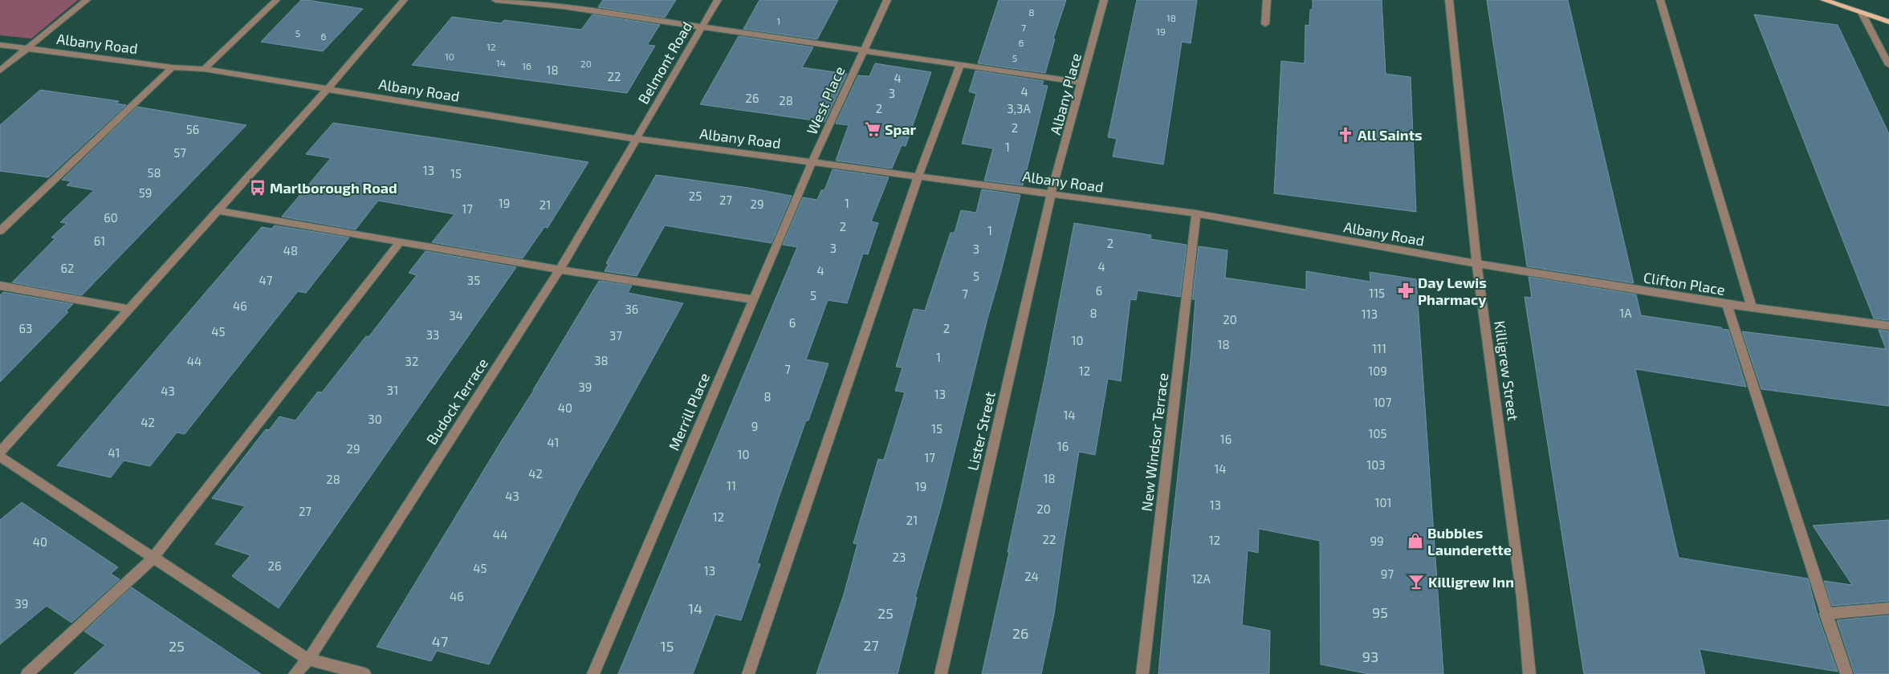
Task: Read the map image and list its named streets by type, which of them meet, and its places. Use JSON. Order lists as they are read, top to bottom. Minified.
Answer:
{"streets":{"street":["Albany Road","Belmont Road","Albany Place","West Place","Clifton Place","Killigrew Street","Budock Terrace","Merrill Place","Lister Street","New Windsor Terrace"]},"crossings":[["Albany Road","Belmont Road"],["Albany Road","Albany Place"],["Albany Road","West Place"],["Albany Road","Clifton Place"],["Albany Road","Killigrew Street"],["Albany Road","Budock Terrace"],["Albany Road","Merrill Place"],["Albany Road","Lister Street"],["Albany Road","New Windsor Terrace"],["Belmont Road","Budock Terrace"],["Albany Place","Lister Street"],["West Place","Merrill Place"],["Clifton Place","Killigrew Street"]],"places":{"supermarket":["Spar"],"church":["All Saints"],"bus stop":["Marlborough Road"],"pharmacy":["Day Lewis Pharmacy"],"shop":["Bubbles Launderette"],"bar":["Killigrew Inn"]},"house_numbers":["8","18","1","7","19","5","6","6","12","10","5","14","20","16","18","22","4","4","3","26","28","2","3,3A","2","56","1","57","13","58","15","59","25","27","19","1","29","21","17","60","2","1","61","2","3","3","48","4","62","4","5","47","35","6","115","7","5","46","36","8","1A","113","34","20","6","63","2","45","33","37","10","18","111","1","38","44","32","7","12","109","39","31","43","13","8","107","40","14","30","42","9","15","105","16","41","16","29","41","10","17","103","14","42","18","28","11","19","43","101","13","20","27","12","21","44","22","12","99","40","23","26","45","13","97","24","12A","46","39","14","95","25","26","47","27","25","15","93"]}
